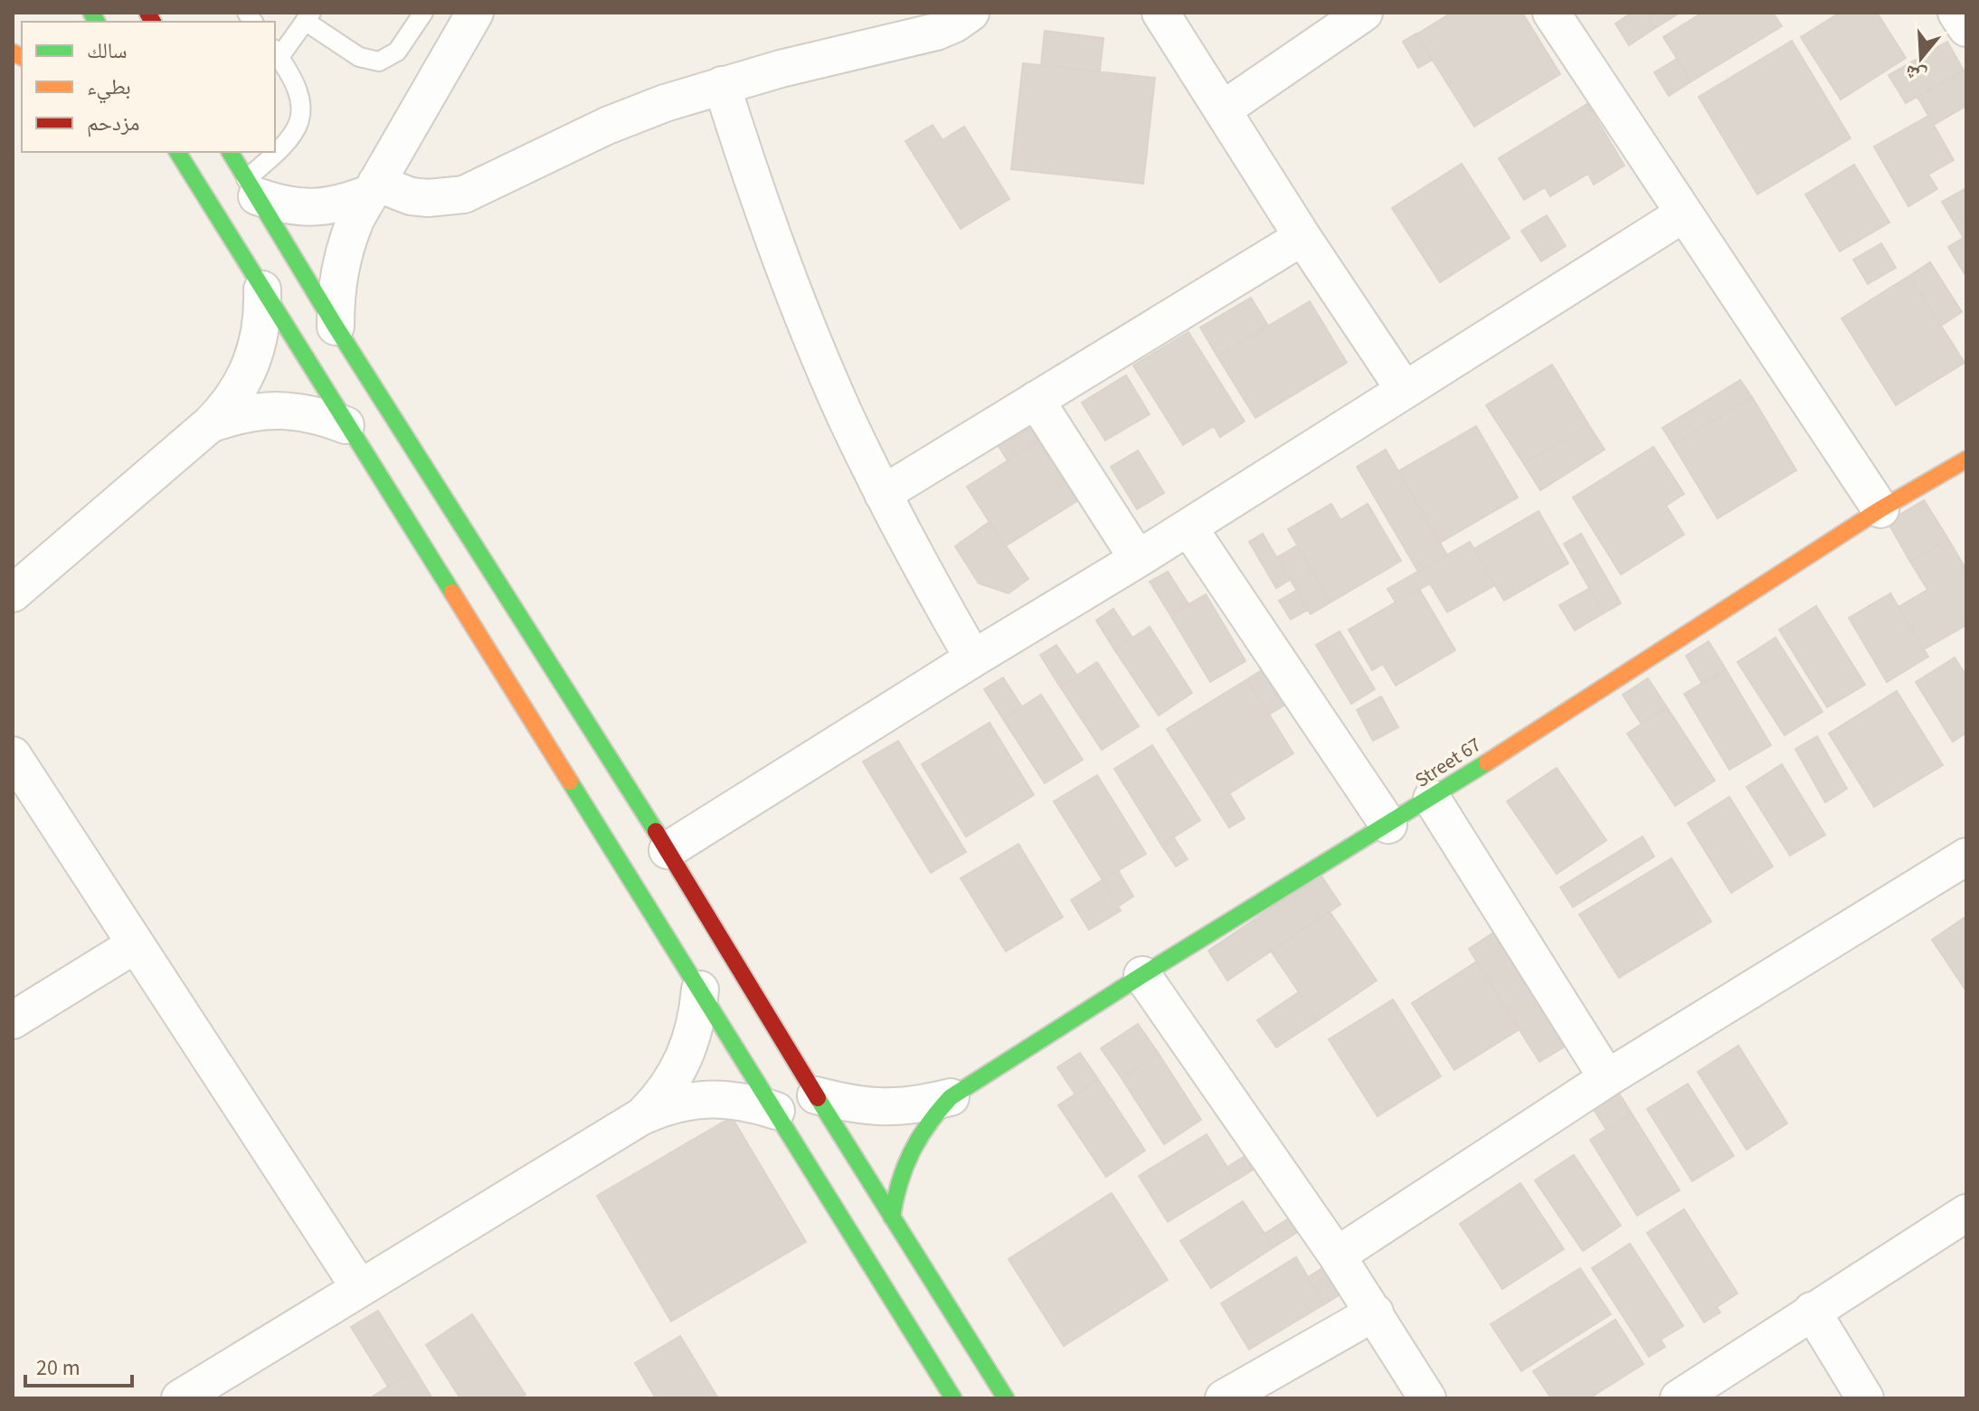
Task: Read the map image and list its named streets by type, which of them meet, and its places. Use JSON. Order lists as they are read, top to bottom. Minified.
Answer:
{"streets":{"street":["Street 67"]},"legend":["سالك","بطيء","مزدحم"],"scale_bar":"20 m","north":"bottom"}
